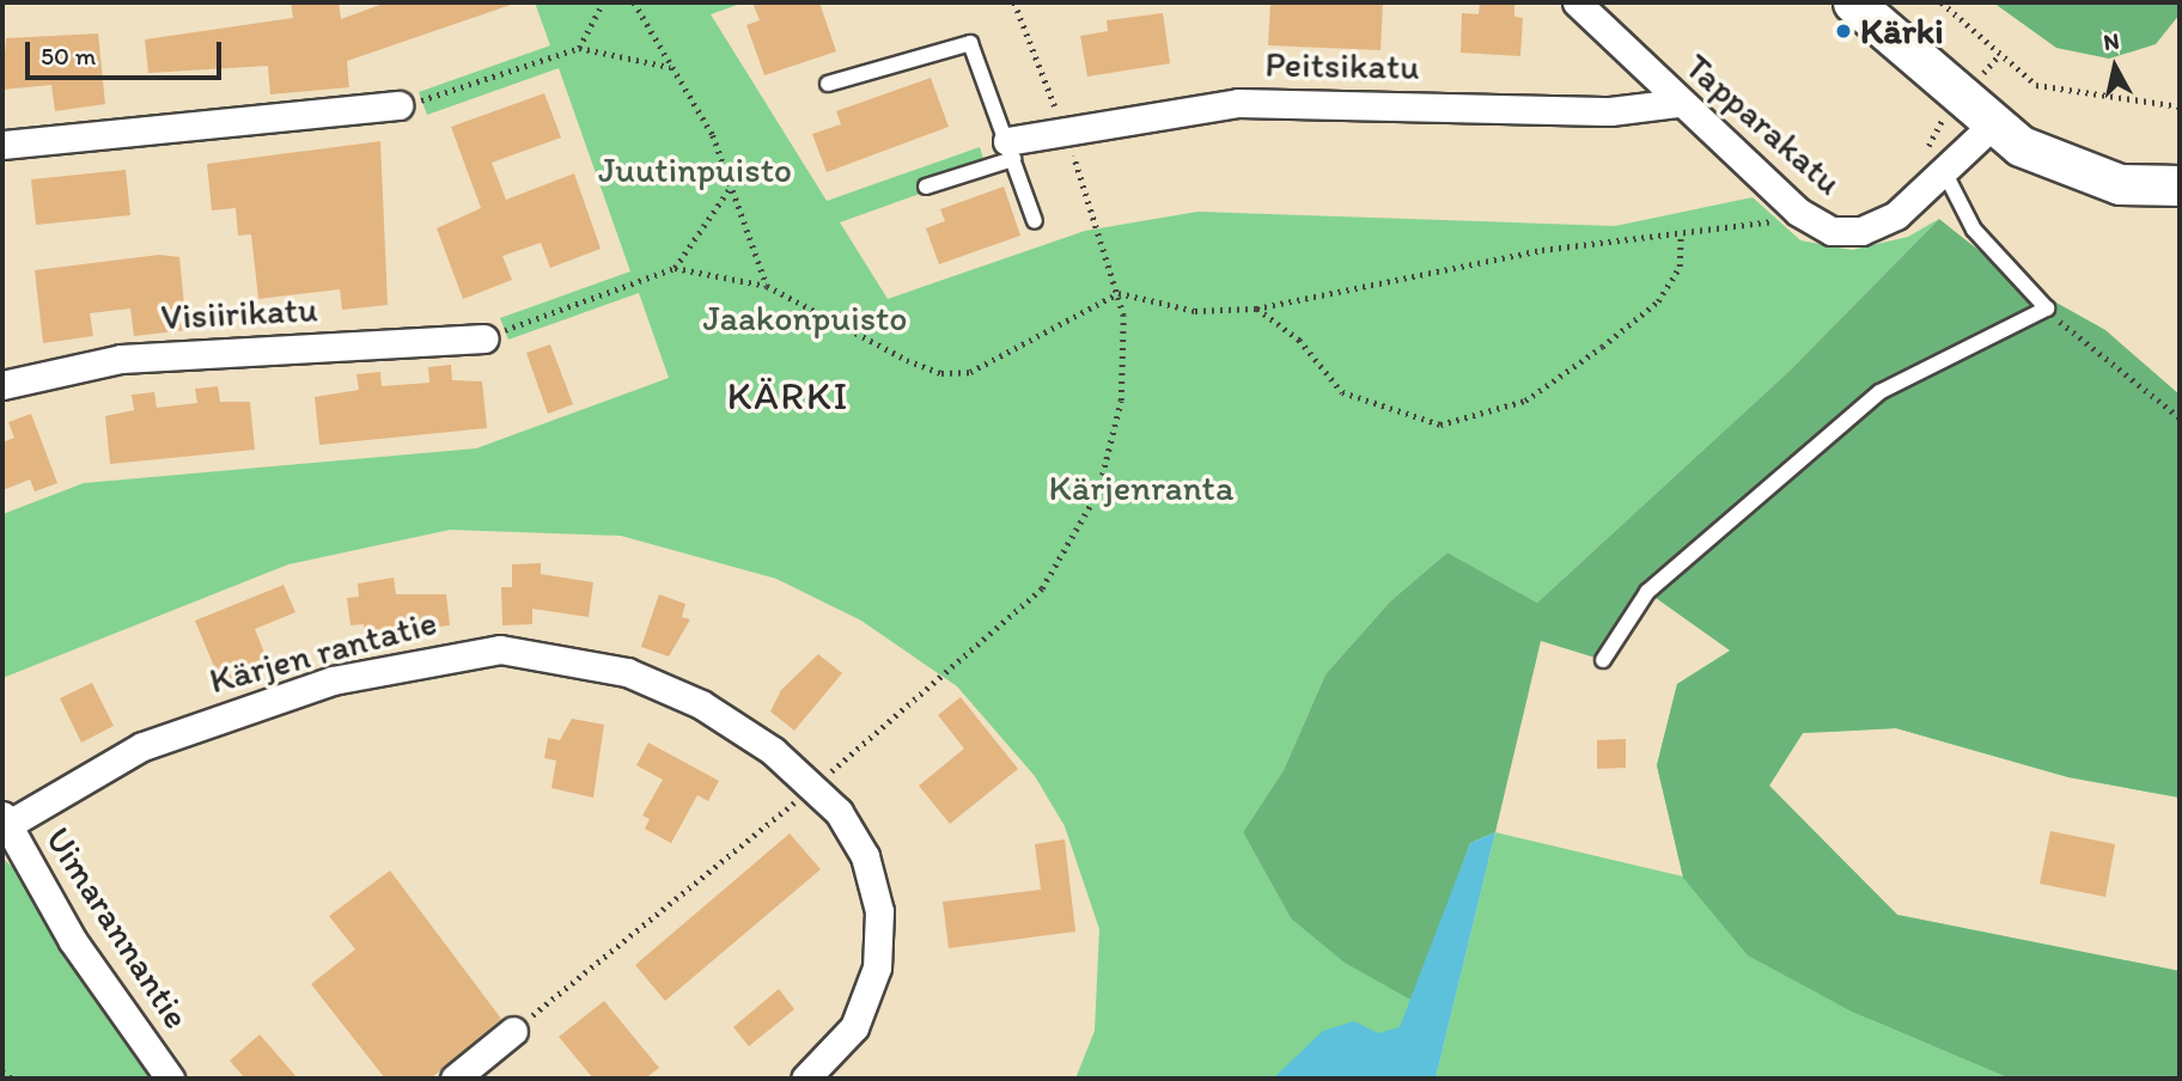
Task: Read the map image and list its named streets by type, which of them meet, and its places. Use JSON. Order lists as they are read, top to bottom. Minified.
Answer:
{"streets":{"street":["Peitsikatu","Tapparakatu","Visiirikatu","Kärjen rantatie","Uimarannantie"]},"crossings":[["Peitsikatu","Tapparakatu"],["Kärjen rantatie","Uimarannantie"]],"districts":["KÄRKI"],"parks":["Juutinpuisto","Jaakonpuisto","Kärjenranta"],"places":["Kärki"],"scale_bar":"50 m","north":"top"}
